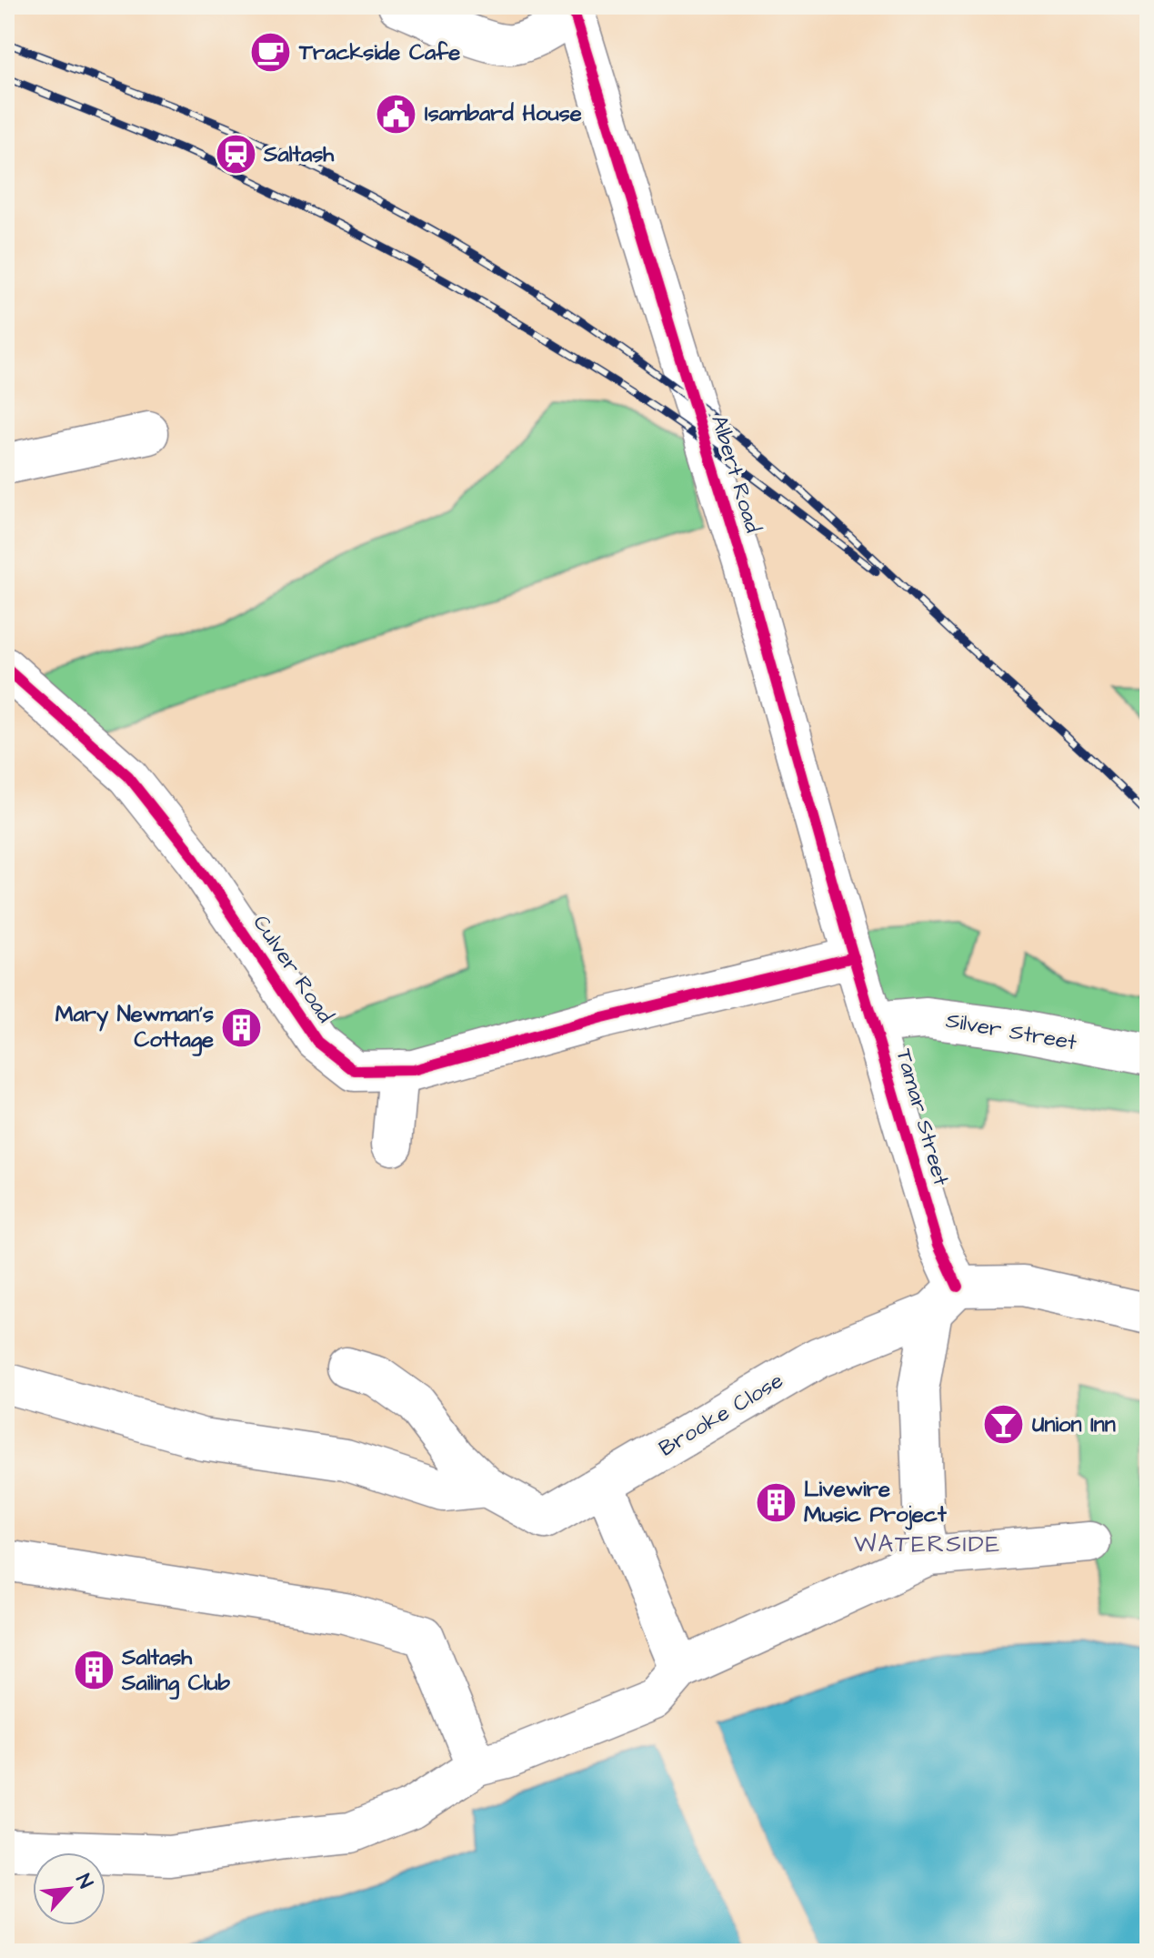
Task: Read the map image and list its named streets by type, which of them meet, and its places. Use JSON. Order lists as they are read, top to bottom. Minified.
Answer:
{"streets":{"street":["Albert Road","Culver Road","Silver Street","Tamar Street","Brooke Close"]},"crossings":[["Albert Road","Culver Road"],["Albert Road","Tamar Street"],["Culver Road","Tamar Street"],["Silver Street","Tamar Street"],["Tamar Street","Brooke Close"]],"districts":["WATERSIDE"],"places":{"cafe":["Trackside Cafe"],"public building":["Isambard House"],"station":["Saltash"],"building":["Mary Newman's Cottage","Livewire Music Project","Saltash Sailing Club"],"bar":["Union Inn"]},"north":"top right"}
